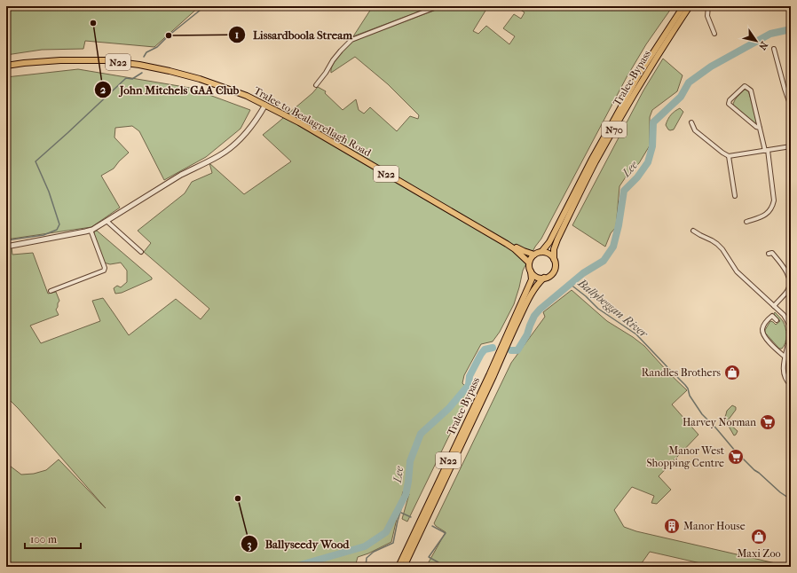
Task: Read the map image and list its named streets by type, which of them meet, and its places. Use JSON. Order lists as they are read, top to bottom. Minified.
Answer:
{"streets":{"main road":["N22","Tralee Bypass","Tralee to Bealagrellagh Road","N70"]},"crossings":[["N22","Tralee Bypass"],["N22","Tralee to Bealagrellagh Road"],["Tralee Bypass","Tralee to Bealagrellagh Road"]],"water":["Lee","Ballybeggan River"],"places":{"other":["John Mitchels GAA Club","Lissardboola Stream","Ballyseedy Wood"],"shop":["Randles Brothers","Maxi Zoo"],"supermarket":["Harvey Norman","Manor West Shopping Centre"],"building":["Manor House"]},"scale_bar":"100 m","north":"bottom right"}
